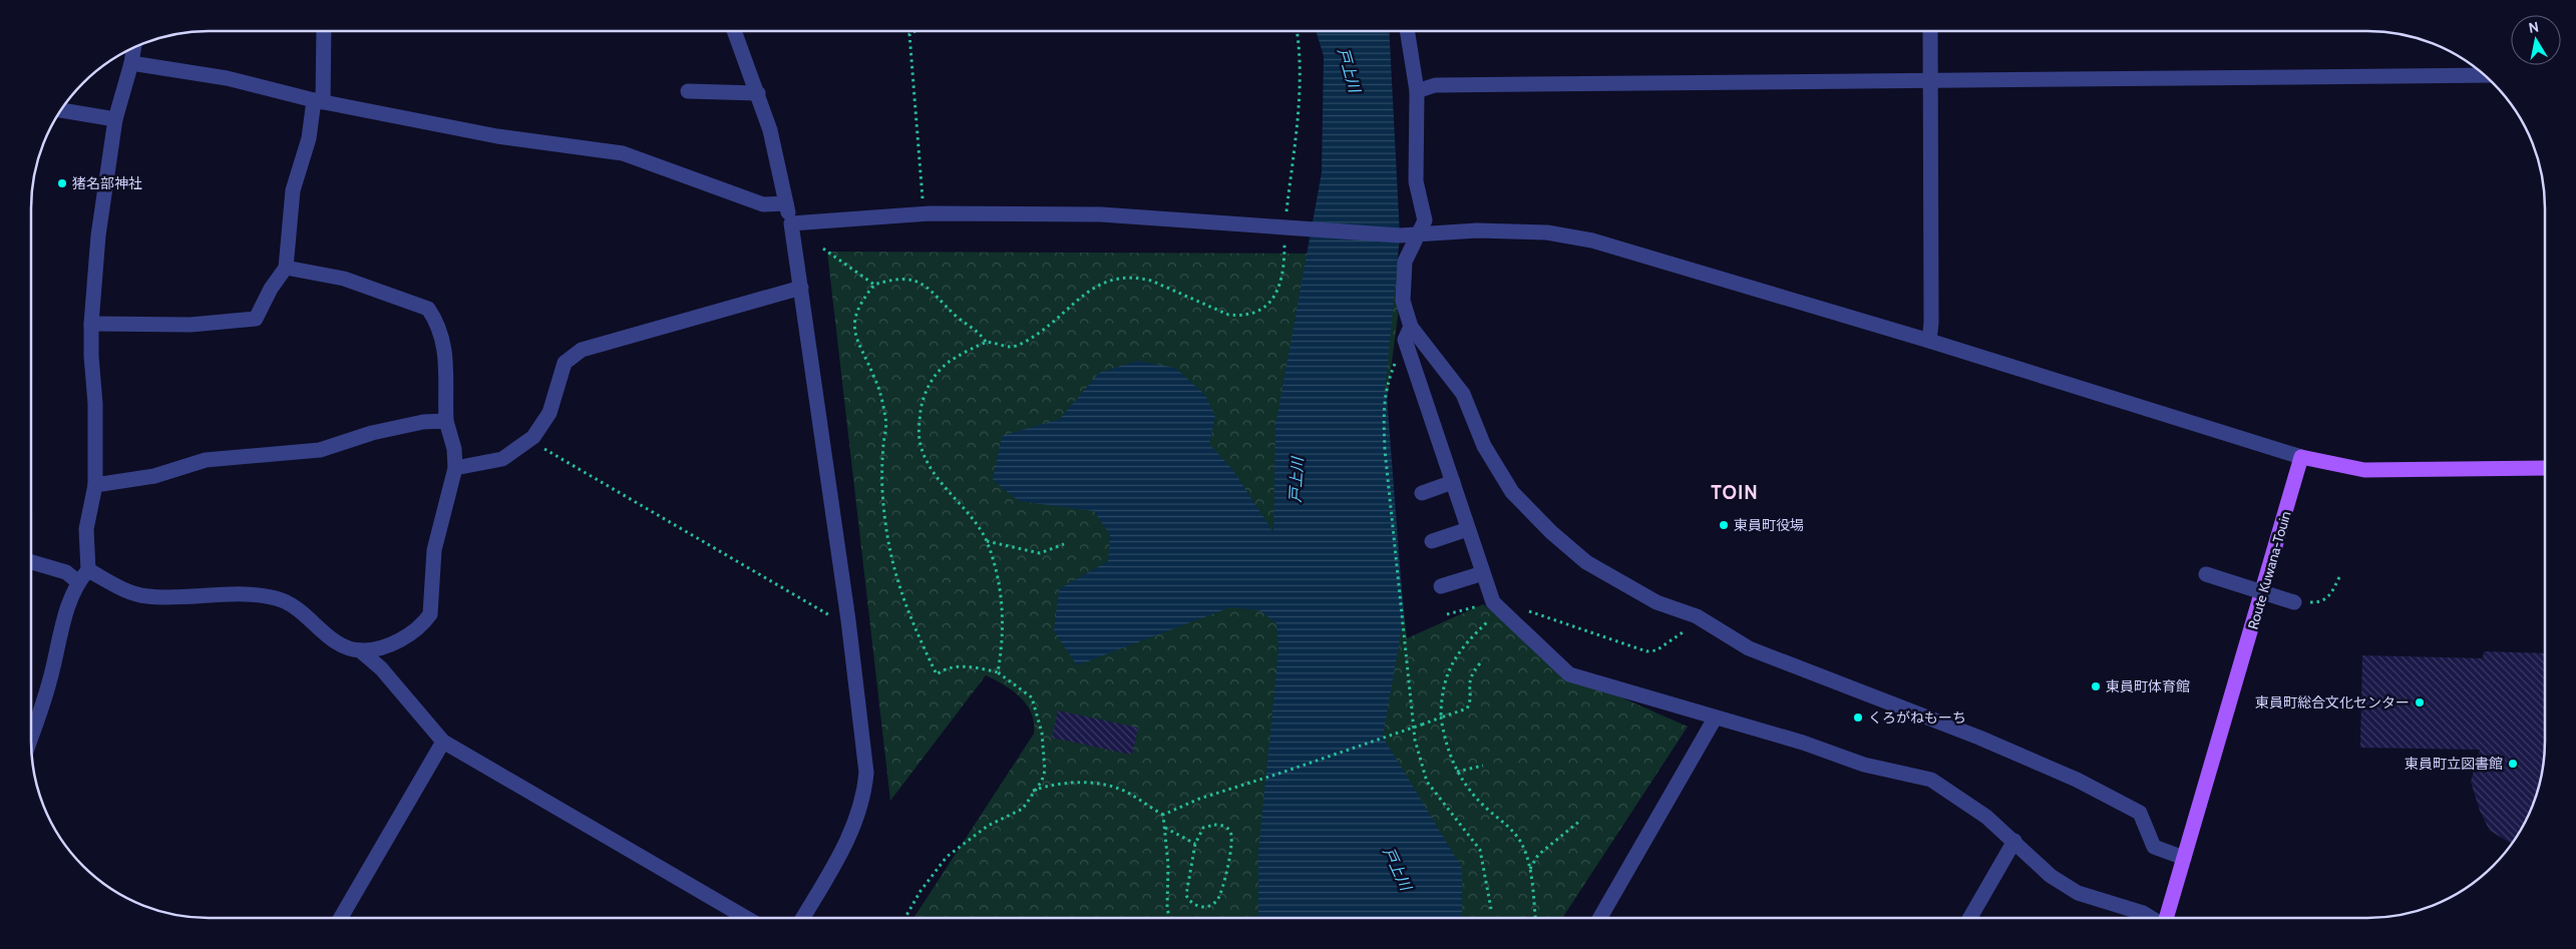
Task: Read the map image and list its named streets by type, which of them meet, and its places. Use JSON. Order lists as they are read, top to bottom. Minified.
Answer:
{"streets":{"main road":["Route Kuwana-Touin"]},"districts":["TOIN"],"water":["戸上川"],"places":["猪名部神社","東員町役場","東員町体育館","東員町総合文化センター","くろがねもーち","東員町立図書館"],"north":"top"}
